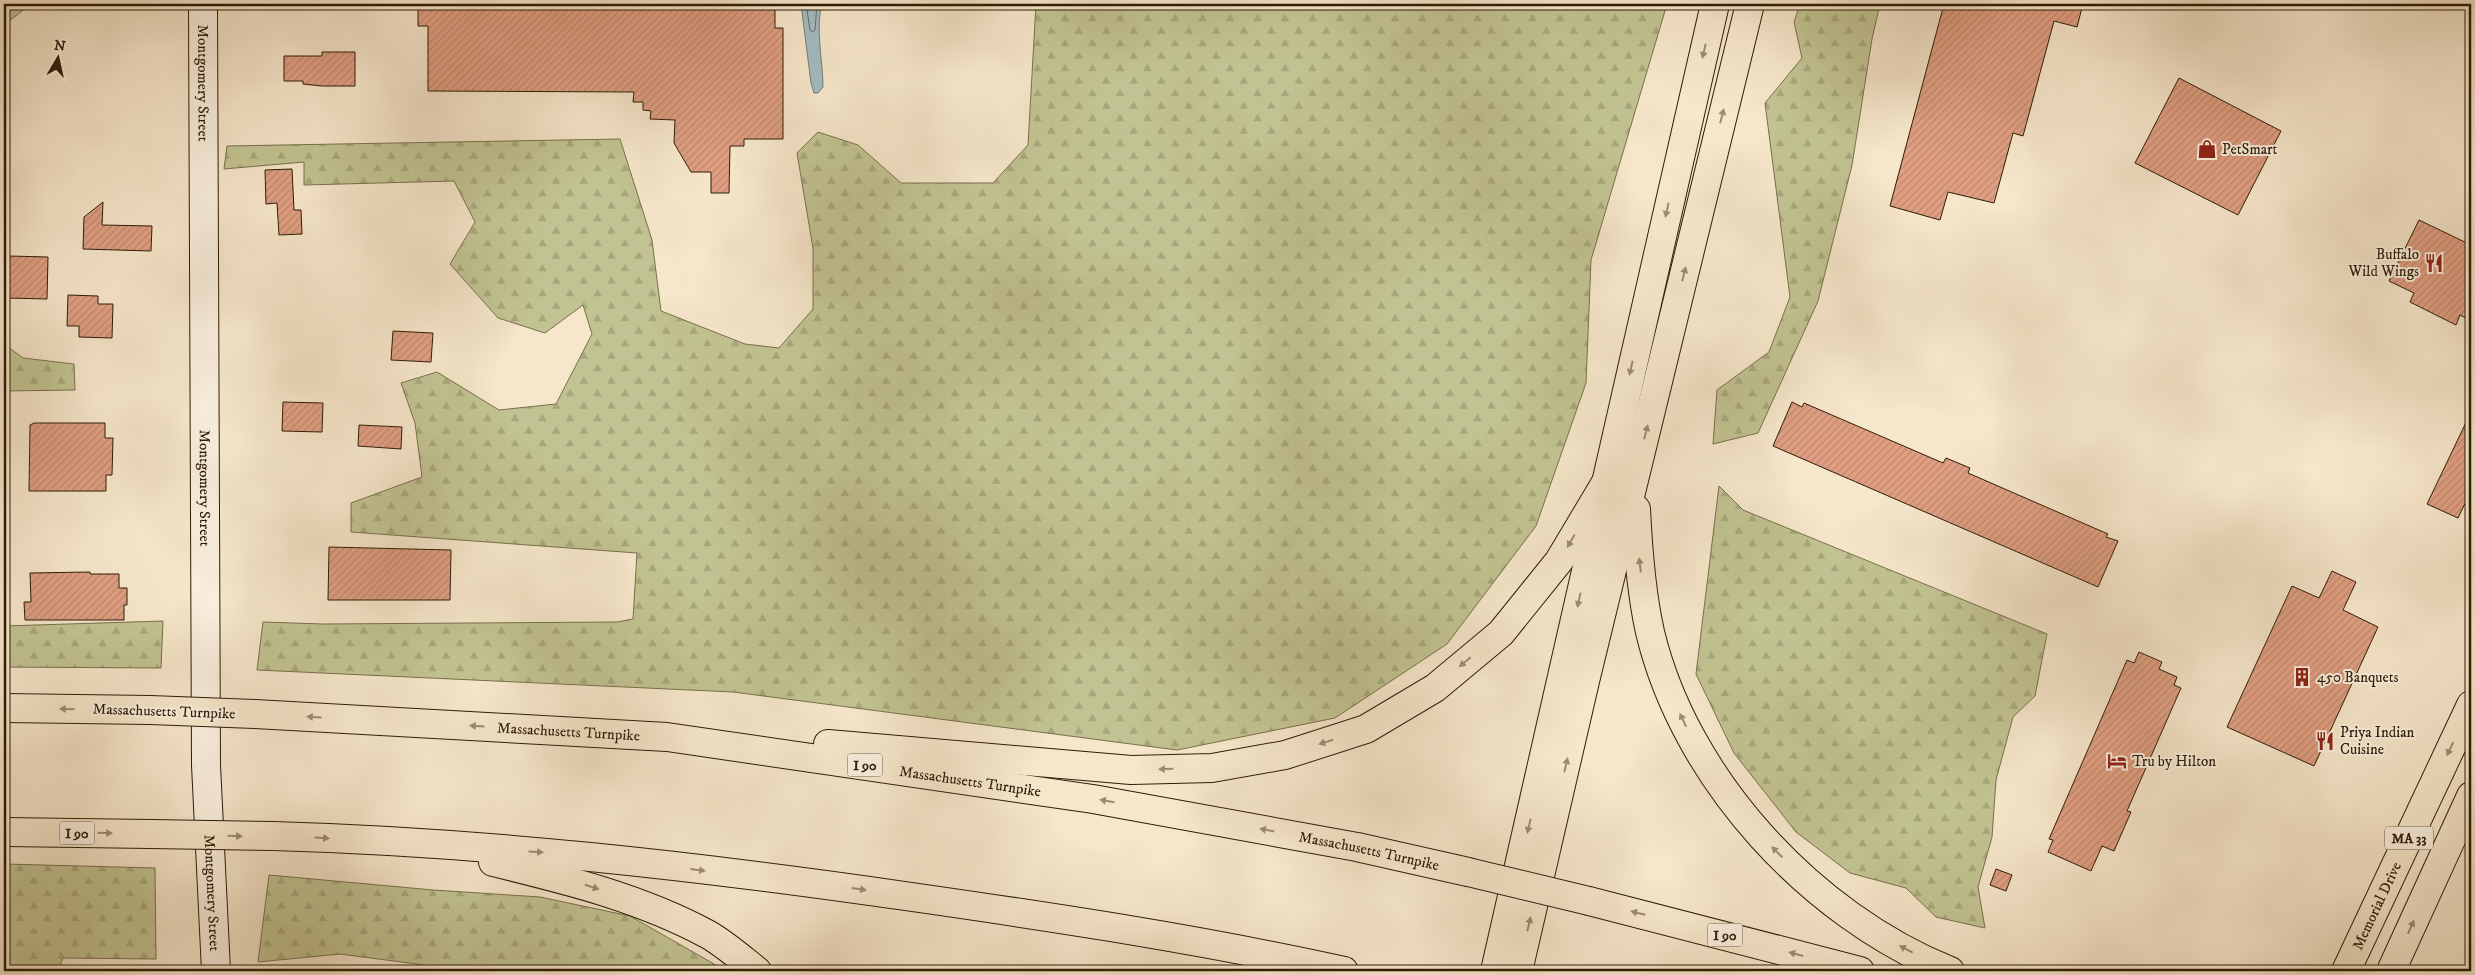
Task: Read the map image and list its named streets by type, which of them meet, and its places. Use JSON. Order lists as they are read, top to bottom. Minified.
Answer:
{"streets":{"main road":["Montgomery Street","Massachusetts Turnpike","I 90","MA 33","Memorial Drive"]},"places":{"shop":["PetSmart"],"restaurant":["Buffalo Wild Wings","Priya Indian Cuisine"],"building":["450 Banquets"],"hotel":["Tru by Hilton"]},"north":"top"}
